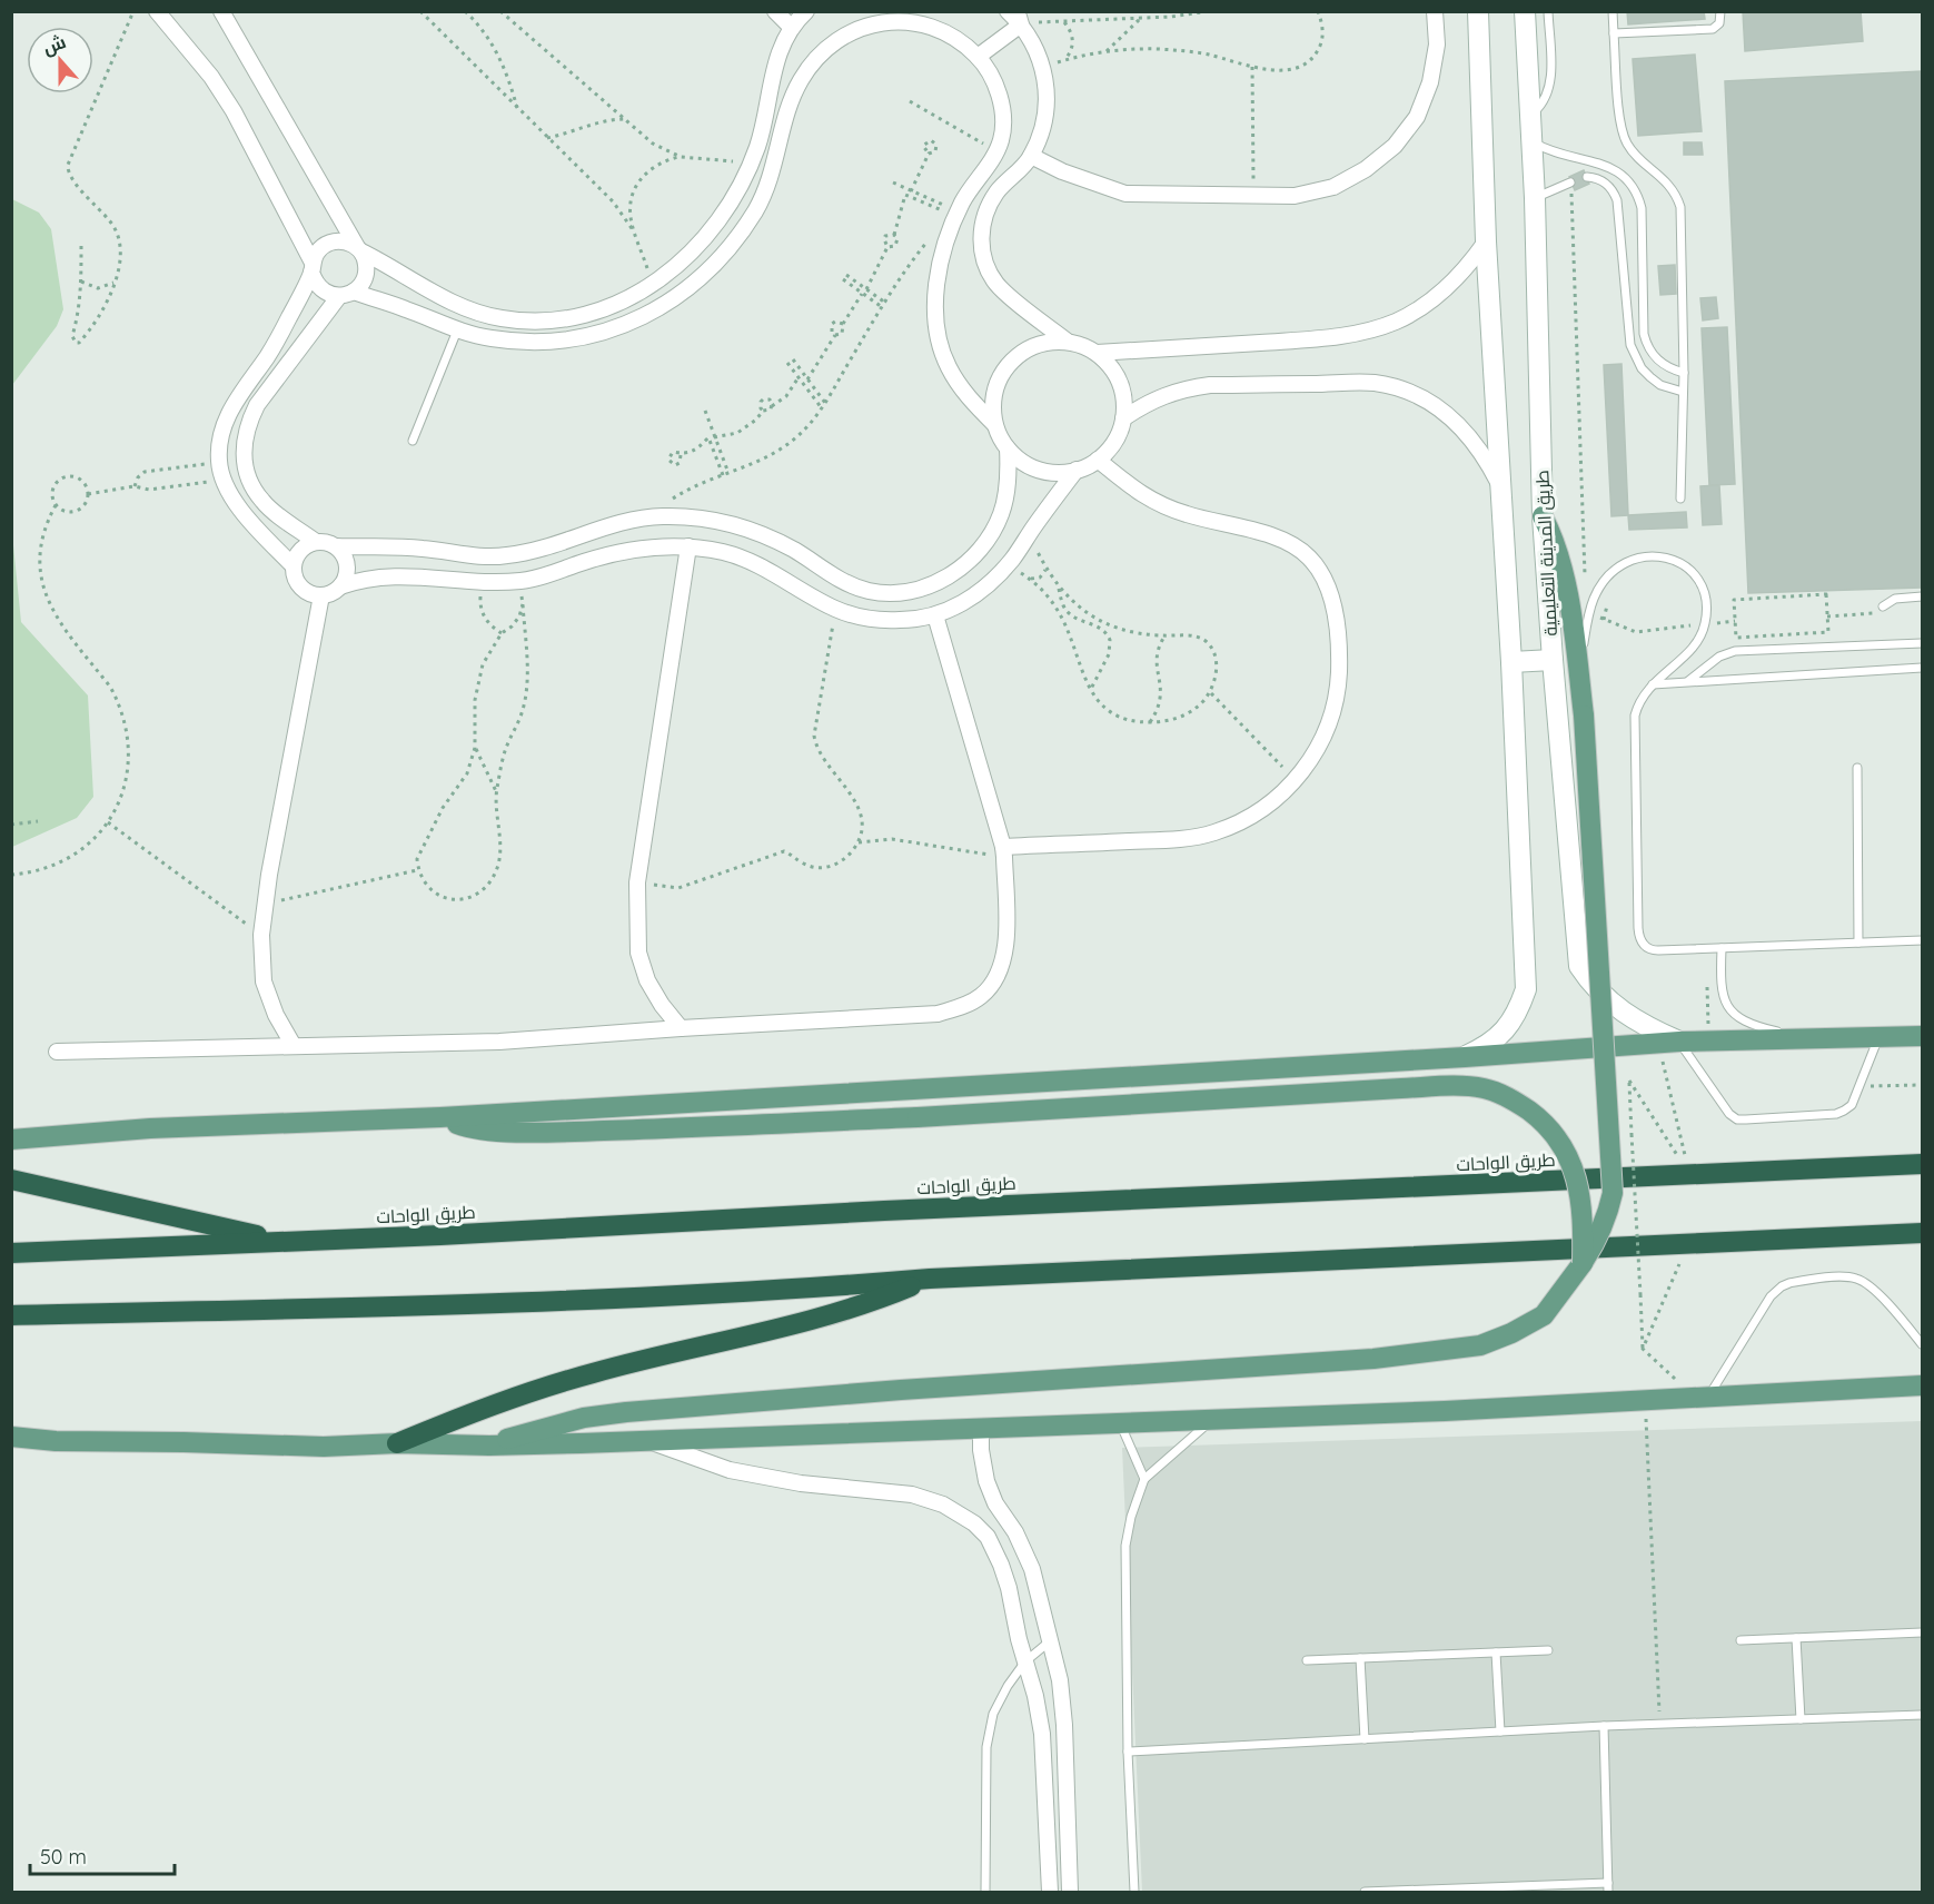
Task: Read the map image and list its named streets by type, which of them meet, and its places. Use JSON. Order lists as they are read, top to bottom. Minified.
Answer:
{"streets":{"highway":["طريق الواحات"],"street":["طريق المدينة التعليمية"]},"scale_bar":"50 m","north":"top"}
